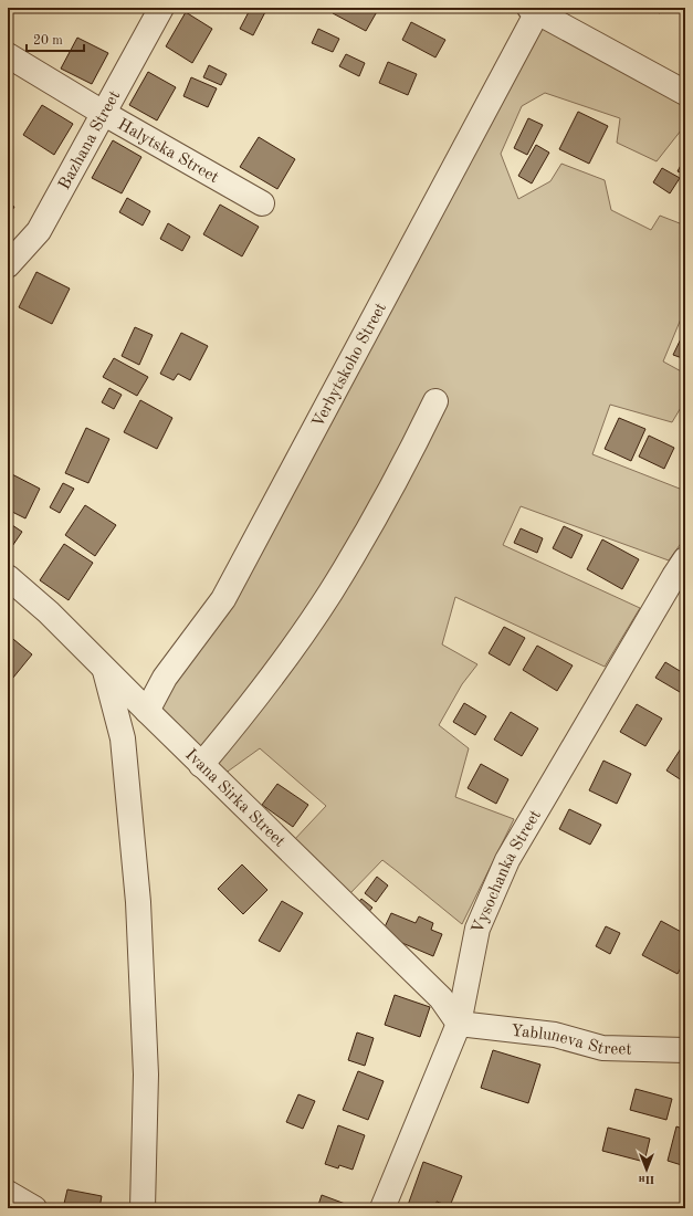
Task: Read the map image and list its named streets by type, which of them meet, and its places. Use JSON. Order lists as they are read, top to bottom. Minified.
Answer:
{"streets":{"street":["Bazhana Street","Halytska Street","Verbytskoho Street","Ivana Sirka Street","Vysochanka Street","Yabluneva Street"]},"crossings":[["Bazhana Street","Halytska Street"],["Verbytskoho Street","Ivana Sirka Street"],["Ivana Sirka Street","Vysochanka Street"],["Ivana Sirka Street","Yabluneva Street"],["Vysochanka Street","Yabluneva Street"]],"scale_bar":"20 m","north":"bottom"}
